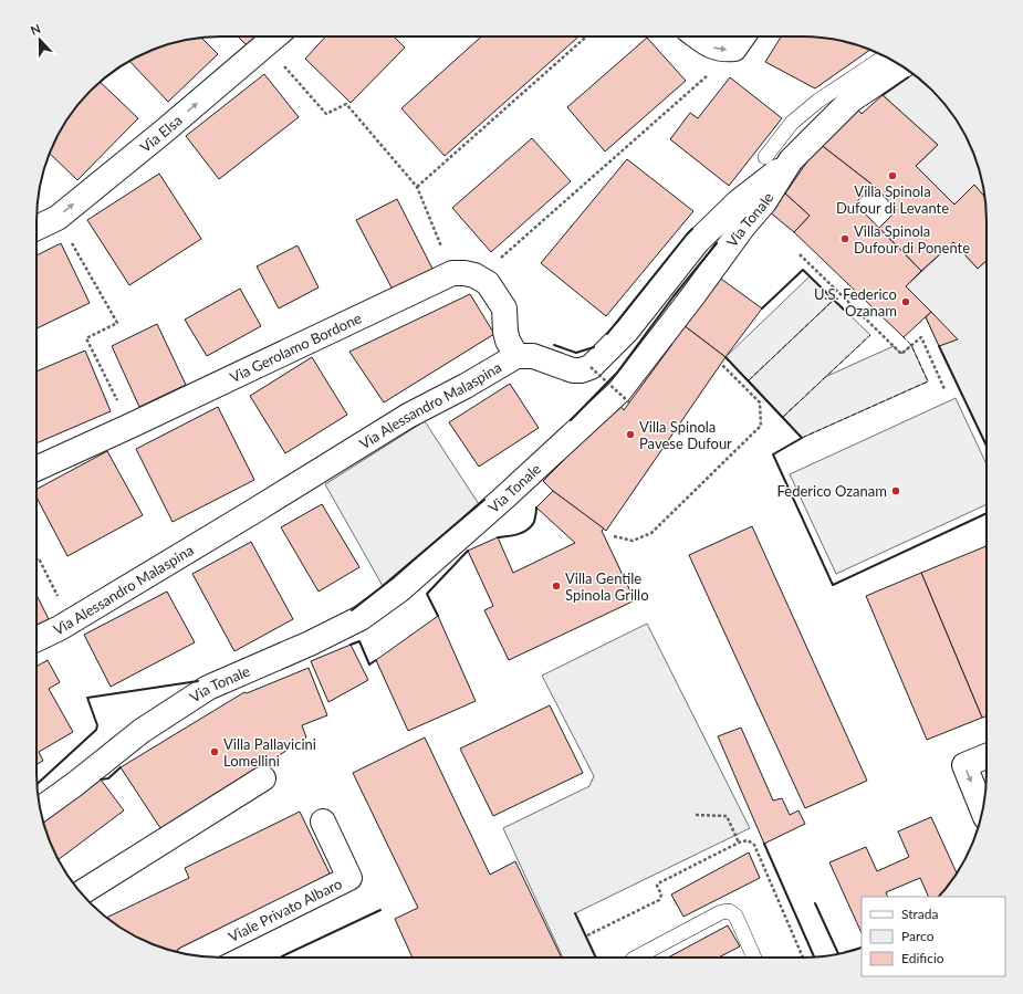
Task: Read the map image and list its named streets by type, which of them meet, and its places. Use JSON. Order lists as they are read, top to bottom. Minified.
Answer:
{"streets":{"street":["Via Elsa","Via Tonale","Via Gerolamo Bordone","Via Alessandro Malaspina","Viale Privato Albaro"]},"one_way":["Via Elsa"],"places":["Villa Spinola Dufour di Levante","Villa Spinola Dufour di Ponente","U.S. Federico Ozanam","Villa Spinola Pavese Dufour","Federico Ozanam","Villa Gentile Spinola Grillo","Villa Pallavicini Lomellini"],"legend":["Strada","Parco","Edificio"],"north":"top"}
